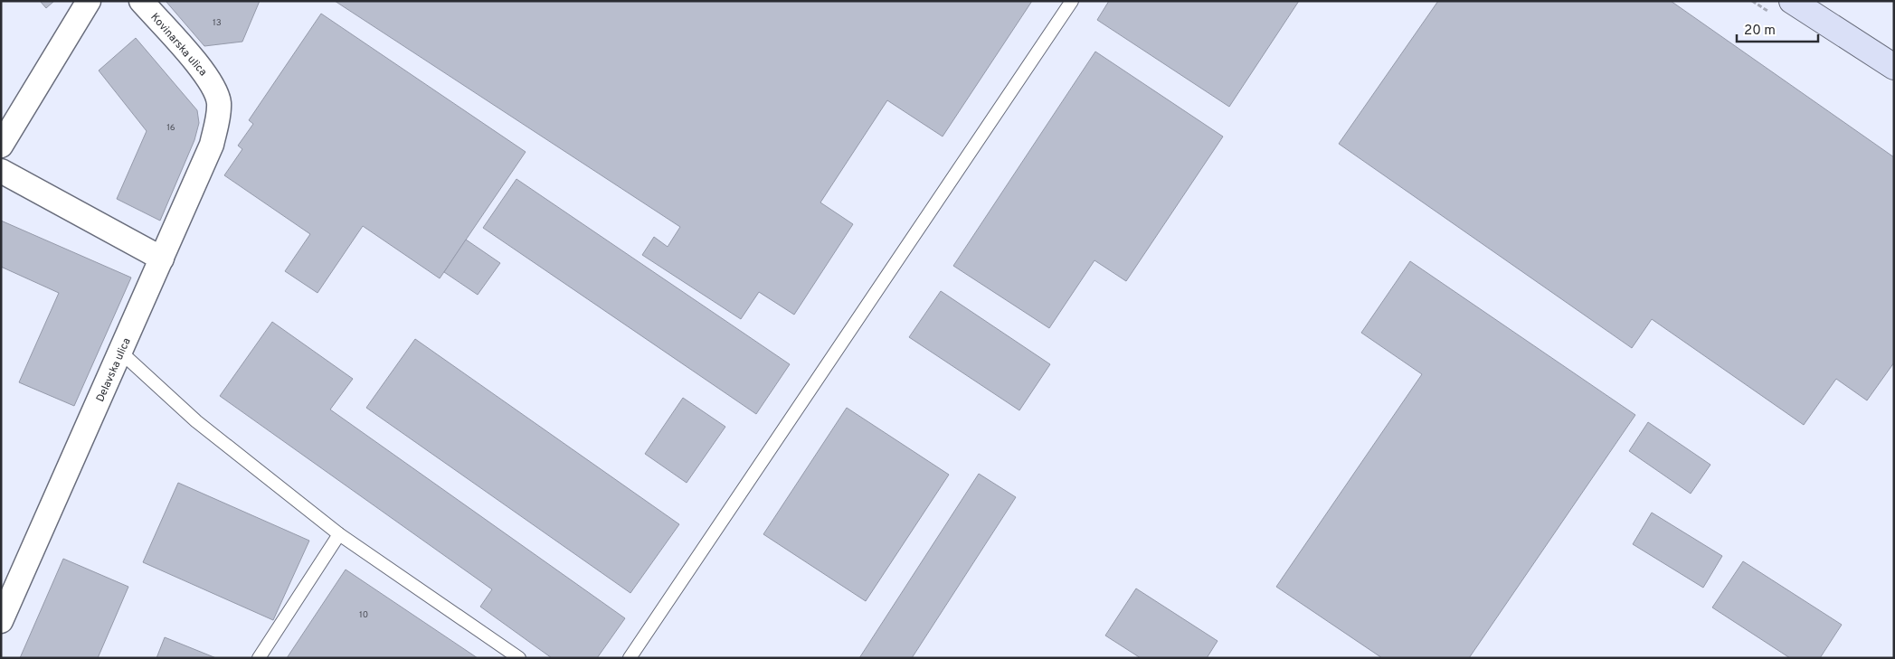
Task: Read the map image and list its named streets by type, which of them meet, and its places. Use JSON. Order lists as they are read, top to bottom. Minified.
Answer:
{"streets":{"street":["Kovinarska ulica","Delavska ulica"]},"crossings":[["Kovinarska ulica","Delavska ulica"]],"house_numbers":["13","16","10"],"scale_bar":"20 m"}
